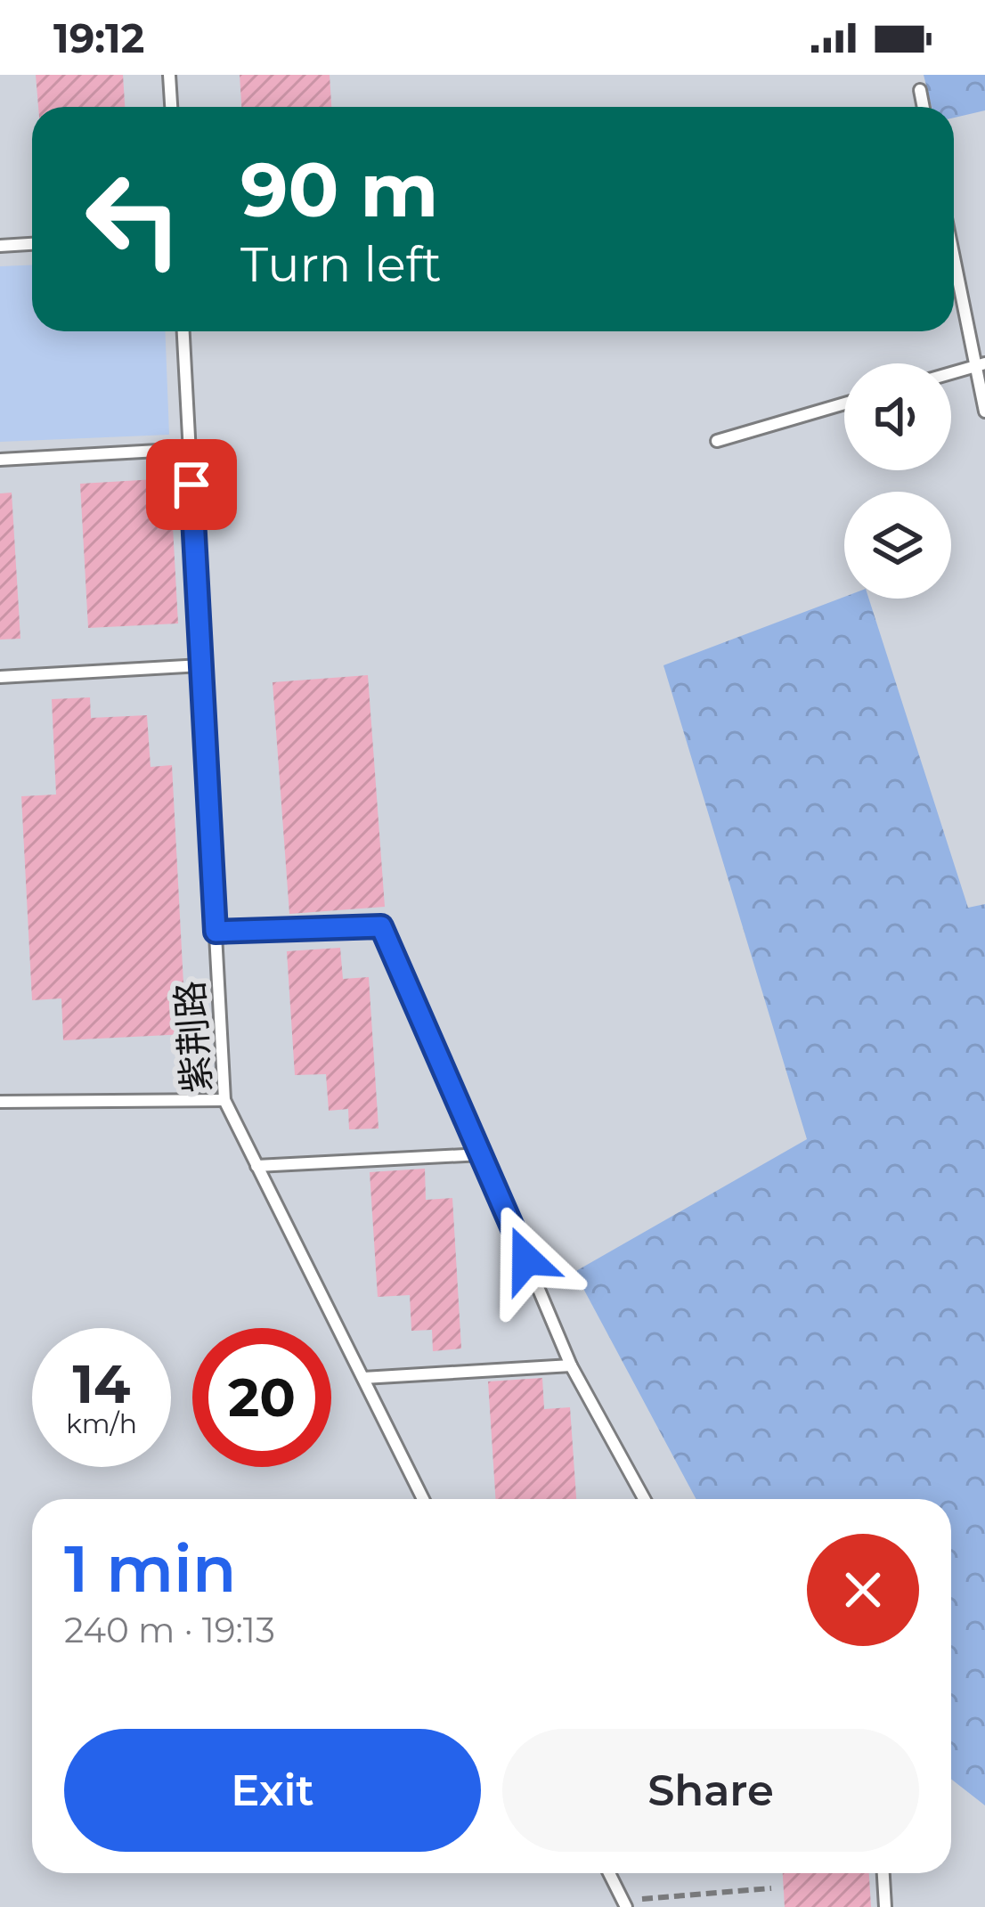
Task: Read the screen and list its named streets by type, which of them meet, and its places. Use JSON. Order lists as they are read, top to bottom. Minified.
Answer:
{"streets":{"lane":["紫荆路"]},"page":{"status":"19:12","turn":["90 m","Turn left"],"speed":"14 km/h","limit":"20","heading":["1 min","240 m · 19:13"],"buttons":["Exit","Share"]}}
